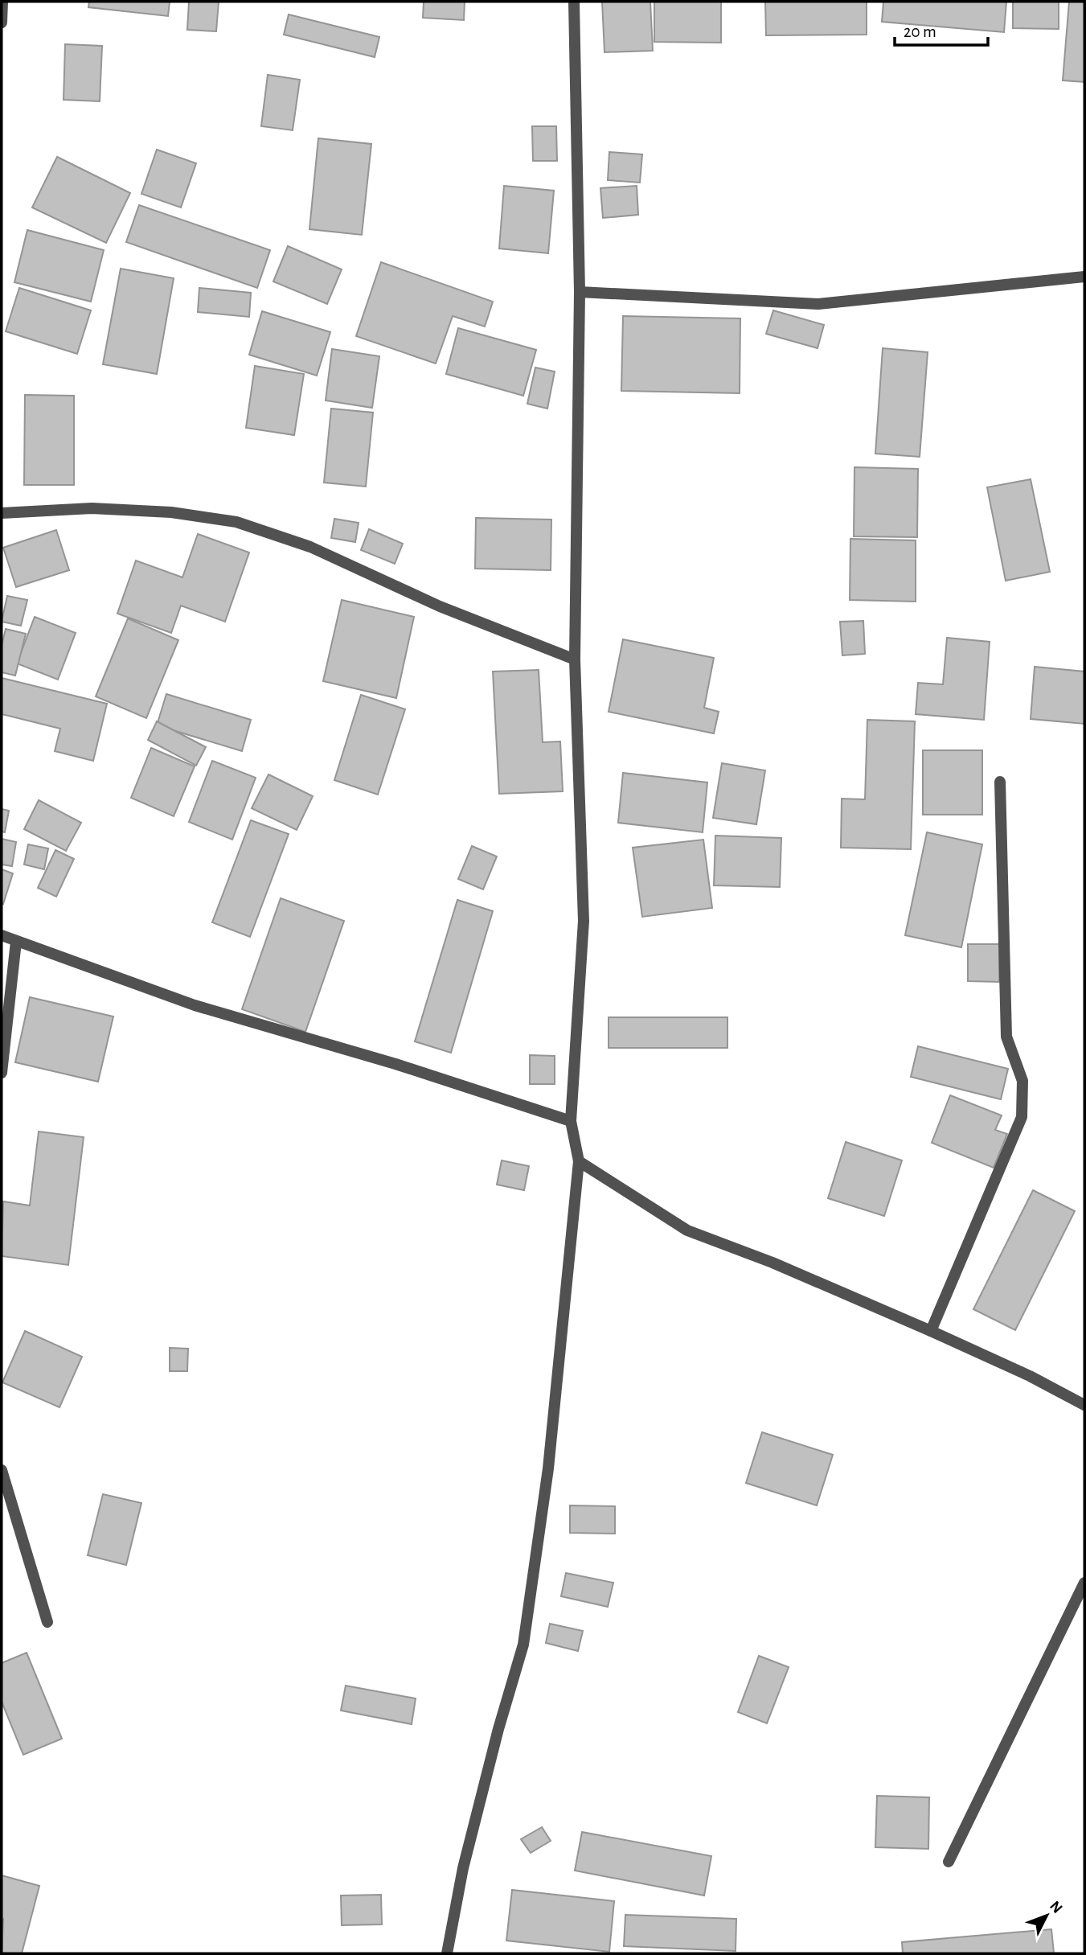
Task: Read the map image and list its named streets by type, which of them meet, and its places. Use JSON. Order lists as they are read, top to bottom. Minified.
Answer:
{"scale_bar":"20 m","north":"top right"}
